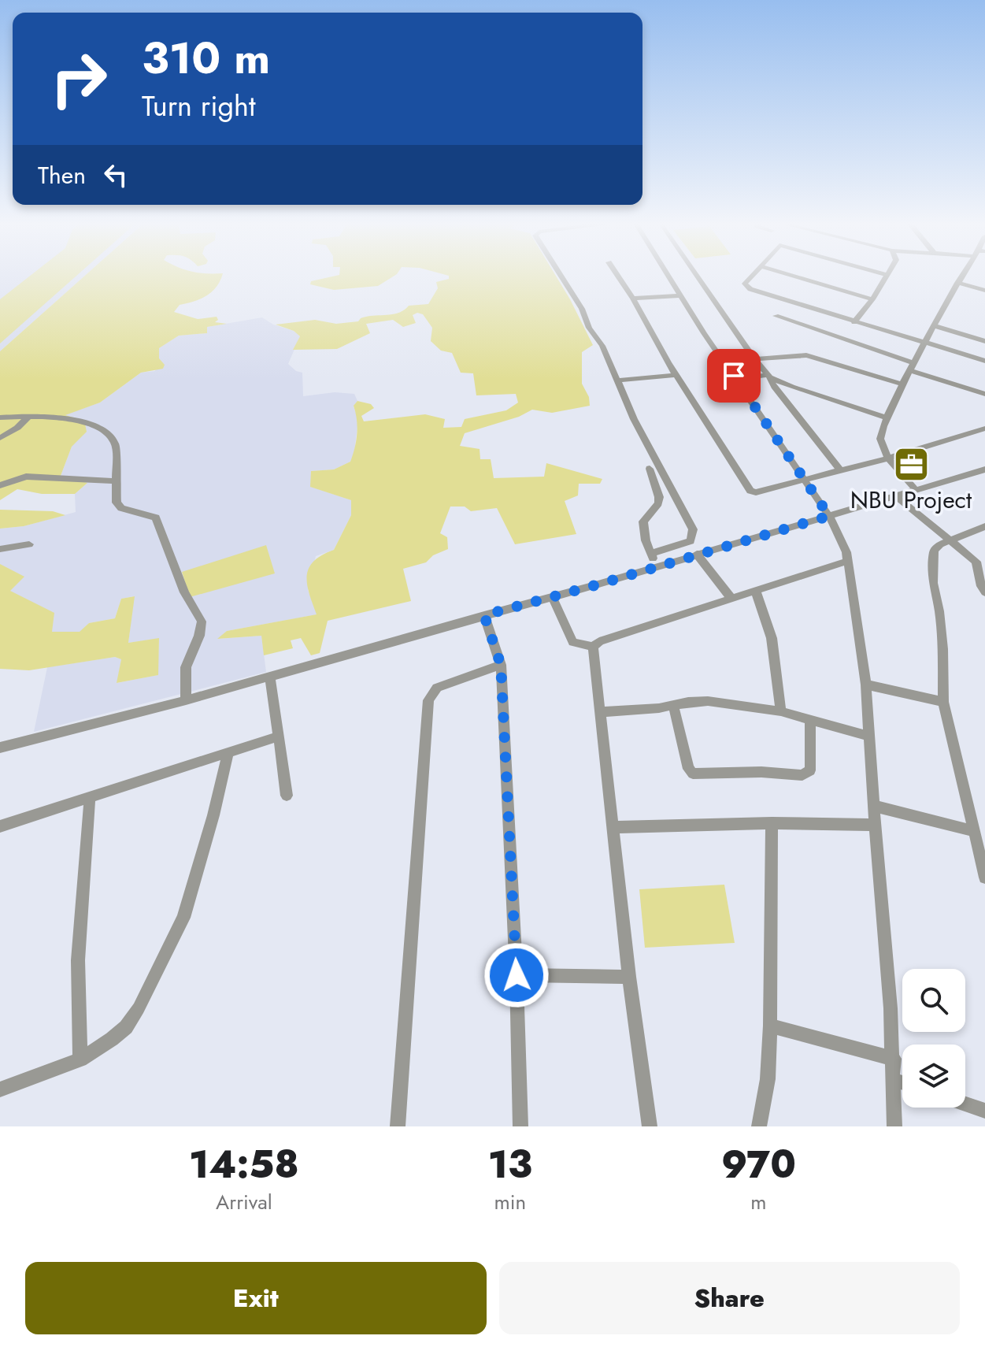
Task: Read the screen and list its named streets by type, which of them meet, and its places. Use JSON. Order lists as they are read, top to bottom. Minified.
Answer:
{"places":{"office":["NBU Project"]},"page":{"turn":["310 m","Turn right"],"then":"Then","eta":["14:58","Arrival","13","min","970","m"],"buttons":["Exit","Share"]}}
